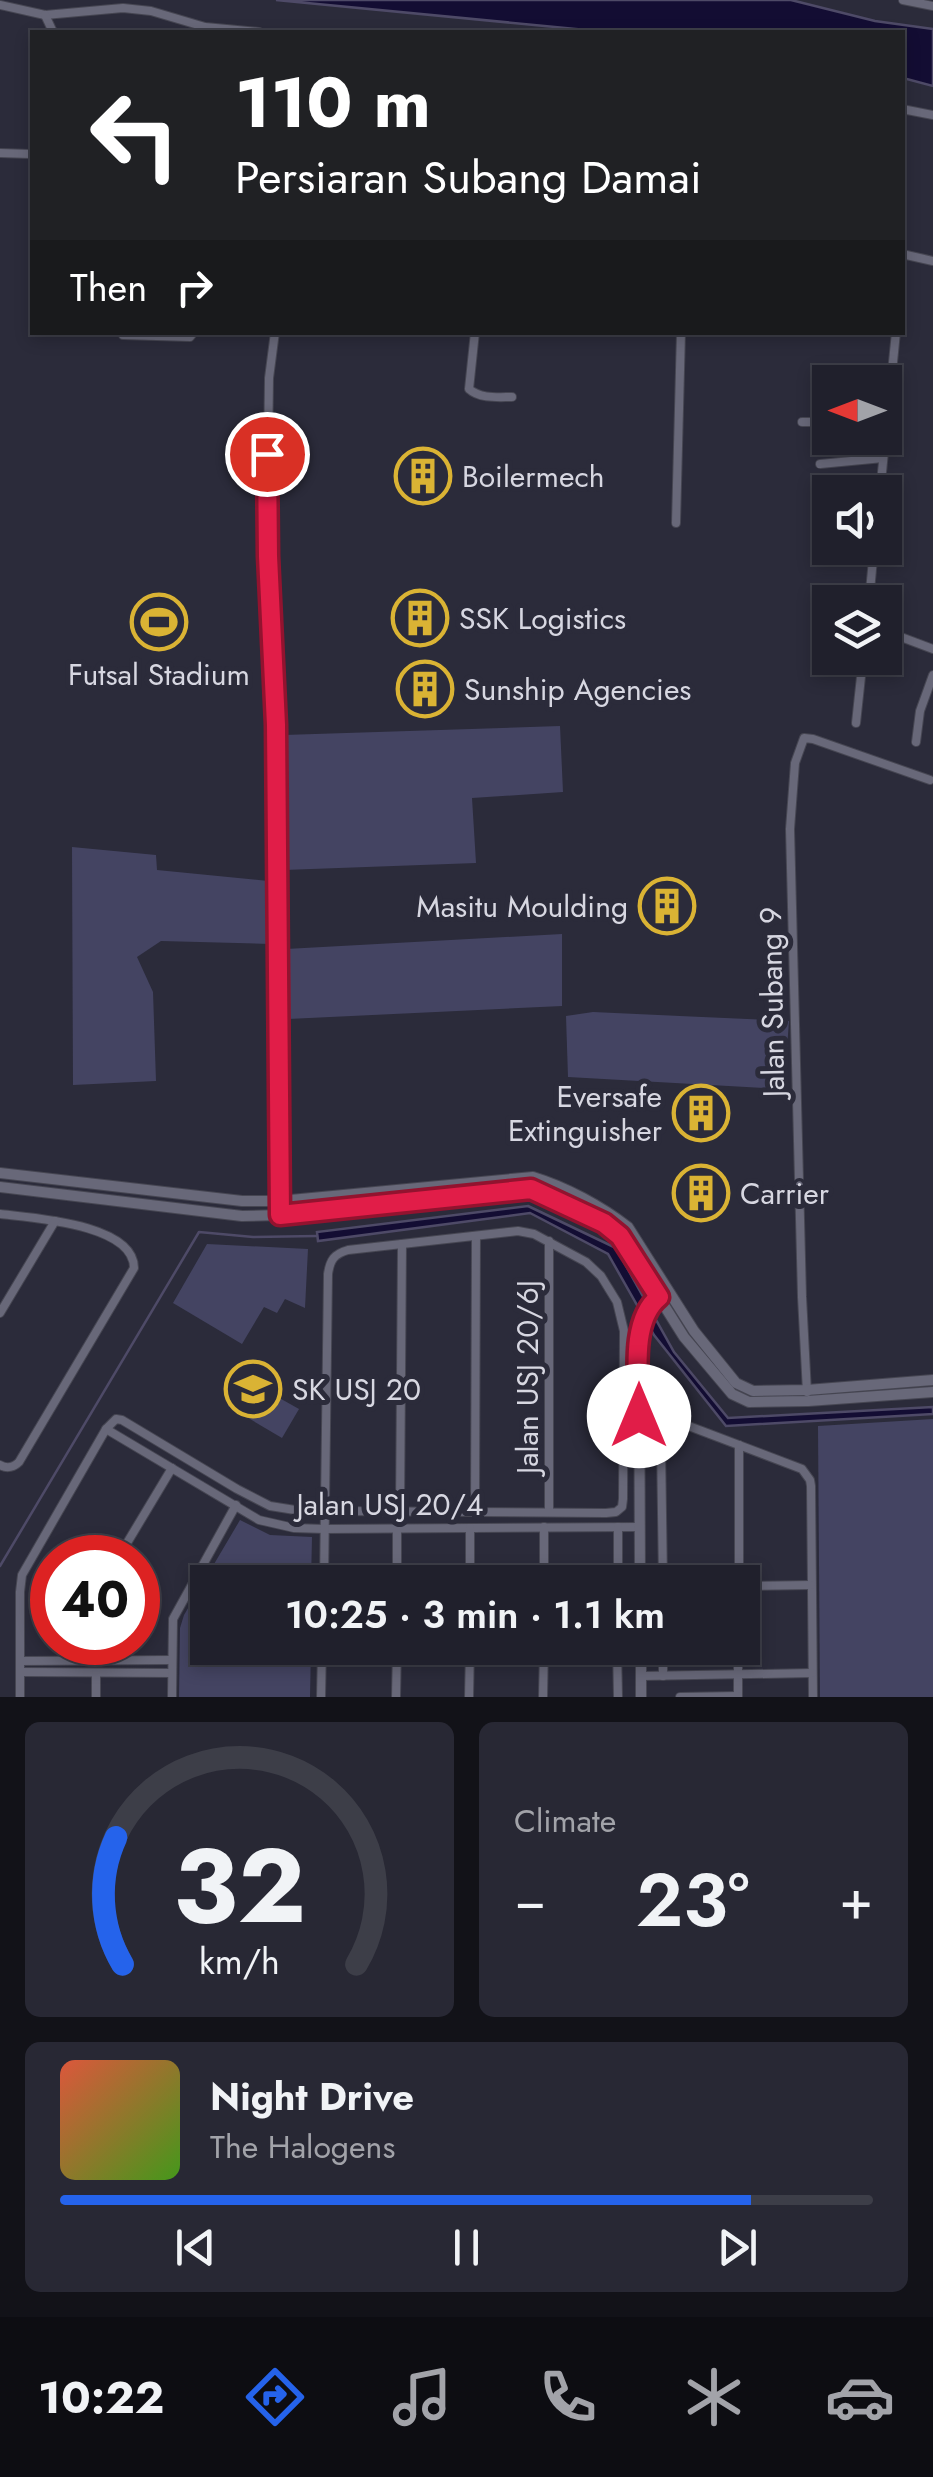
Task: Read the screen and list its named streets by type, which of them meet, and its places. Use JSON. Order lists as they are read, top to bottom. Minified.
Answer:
{"streets":{"street":["Jalan Subang 9","Jalan USJ 20/6J","Jalan USJ 20/4"]},"places":{"building":["Boilermech","SSK Logistics","Sunship Agencies","Masitu Moulding","Eversafe Extinguisher","Carrier"],"sports":["Futsal Stadium"],"school or university":["SK USJ 20"]},"north":"left","page":{"turn":["110 m","Persiaran Subang Damai"],"then":"Then","limit":"40","trip":"10:25 · 3 min · 1.1 km","tile":"Climate","heat":["−","23°","+"],"song":["Night Drive","The Halogens"],"tabs":"10:22","gauge":["32","km/h"]}}
